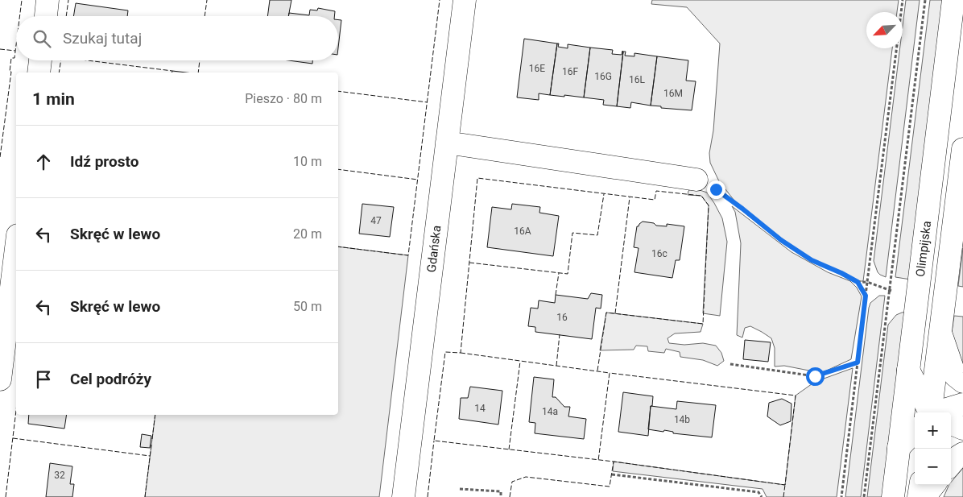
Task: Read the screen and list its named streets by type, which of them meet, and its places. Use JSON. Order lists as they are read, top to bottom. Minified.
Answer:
{"streets":{"street":["Gdańska","Olimpijska"]},"house_numbers":["16E","16F","16G","16L","16M","47","16A","16c","16","14","14a","14b","32"],"north":"bottom left","page":{"search":"Szukaj tutaj","heading":["1 min","Pieszo · 80 m"],"list":[["Idź prosto","10 m"],["Skręć w lewo","20 m"],["Skręć w lewo","50 m"],"Cel podróży"],"map_buttons":["+","−"]}}
